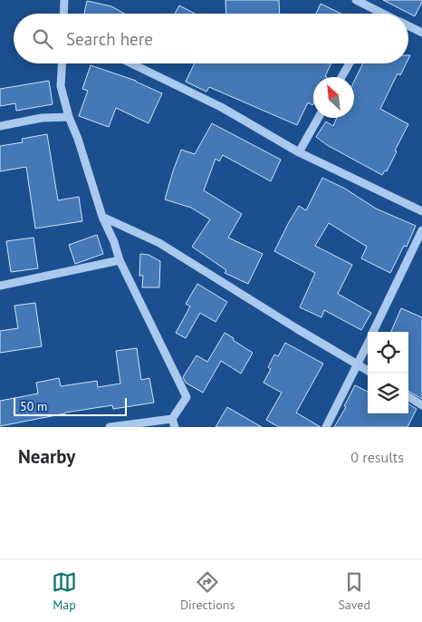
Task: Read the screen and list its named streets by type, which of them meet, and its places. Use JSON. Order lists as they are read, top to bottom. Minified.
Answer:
{"scale_bar":"50 m","north":"top left","page":{"search":"Search here","scale":"50 m","heading":["Nearby","0 results"],"nav":["Map","Directions","Saved"]}}
